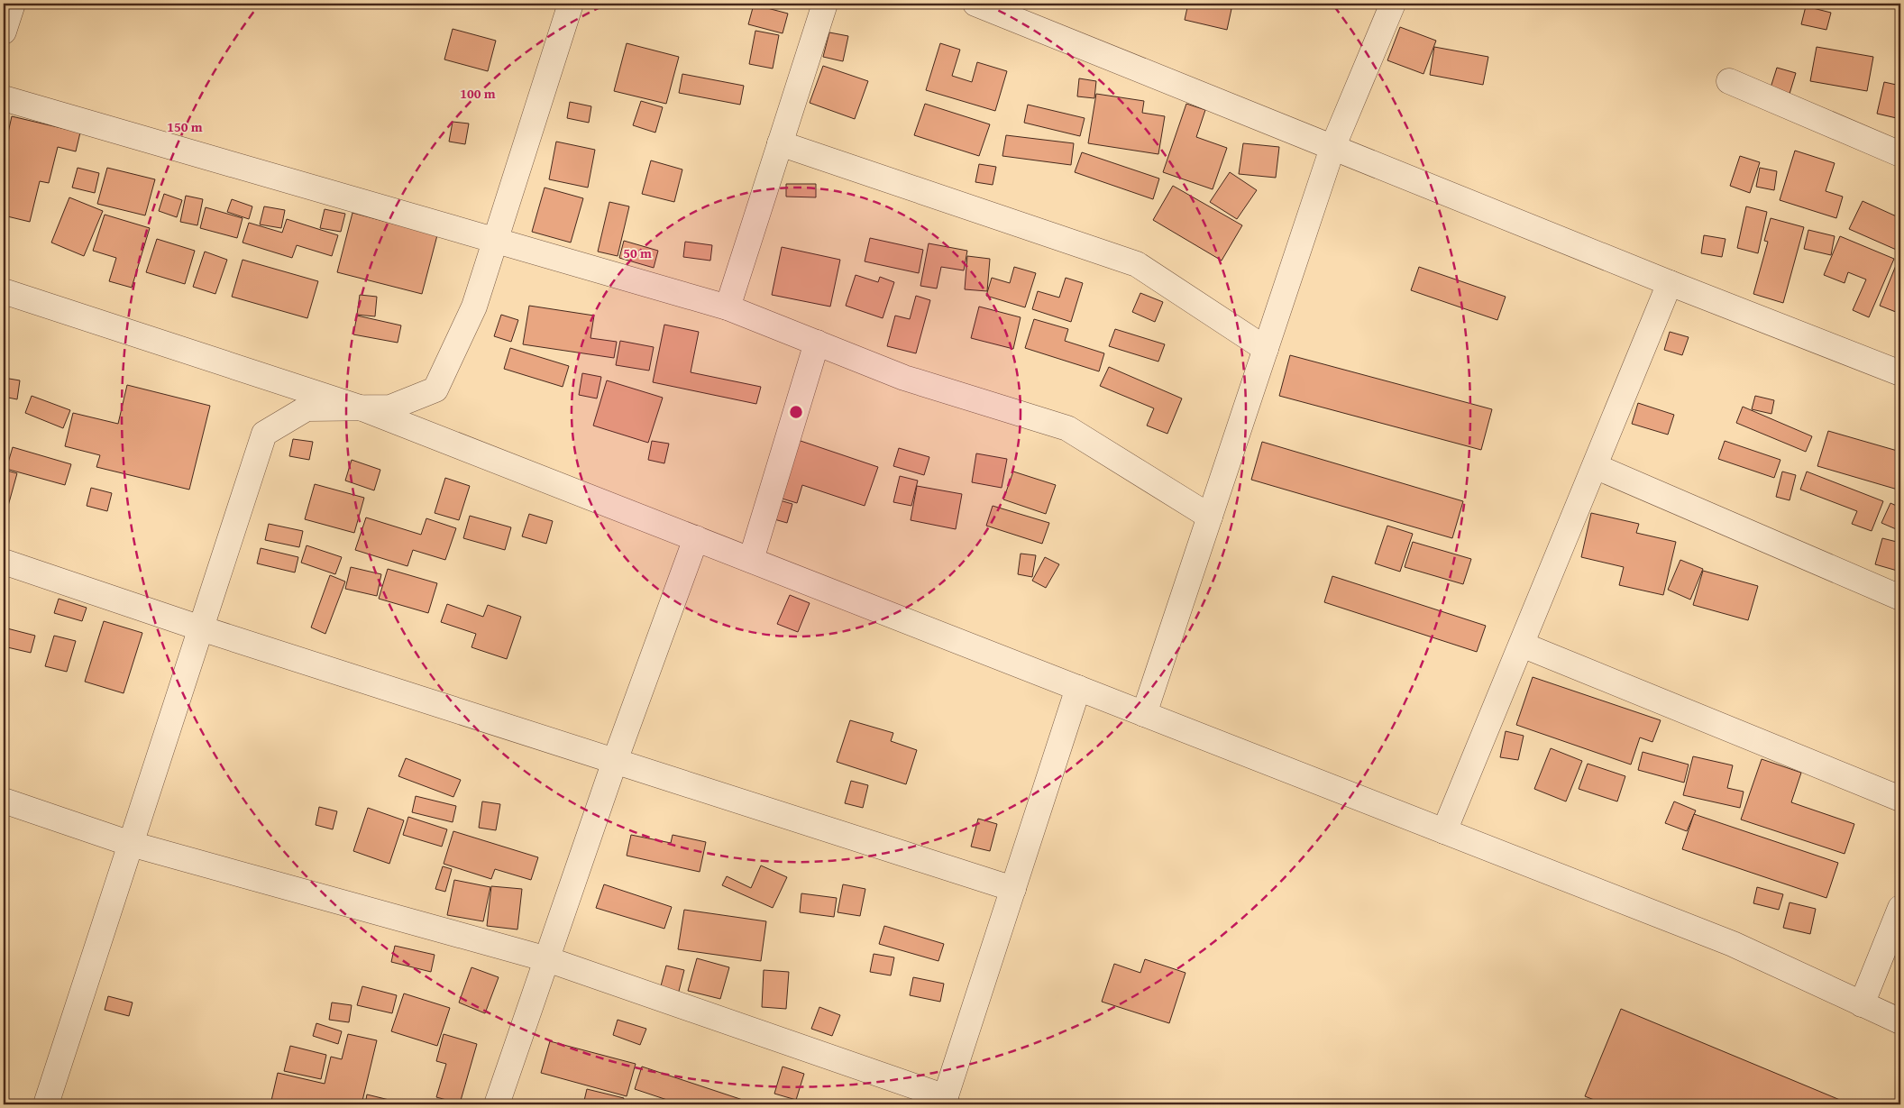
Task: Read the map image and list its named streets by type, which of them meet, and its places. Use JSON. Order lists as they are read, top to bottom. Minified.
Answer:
{"rings":["100 m","150 m","50 m"]}
